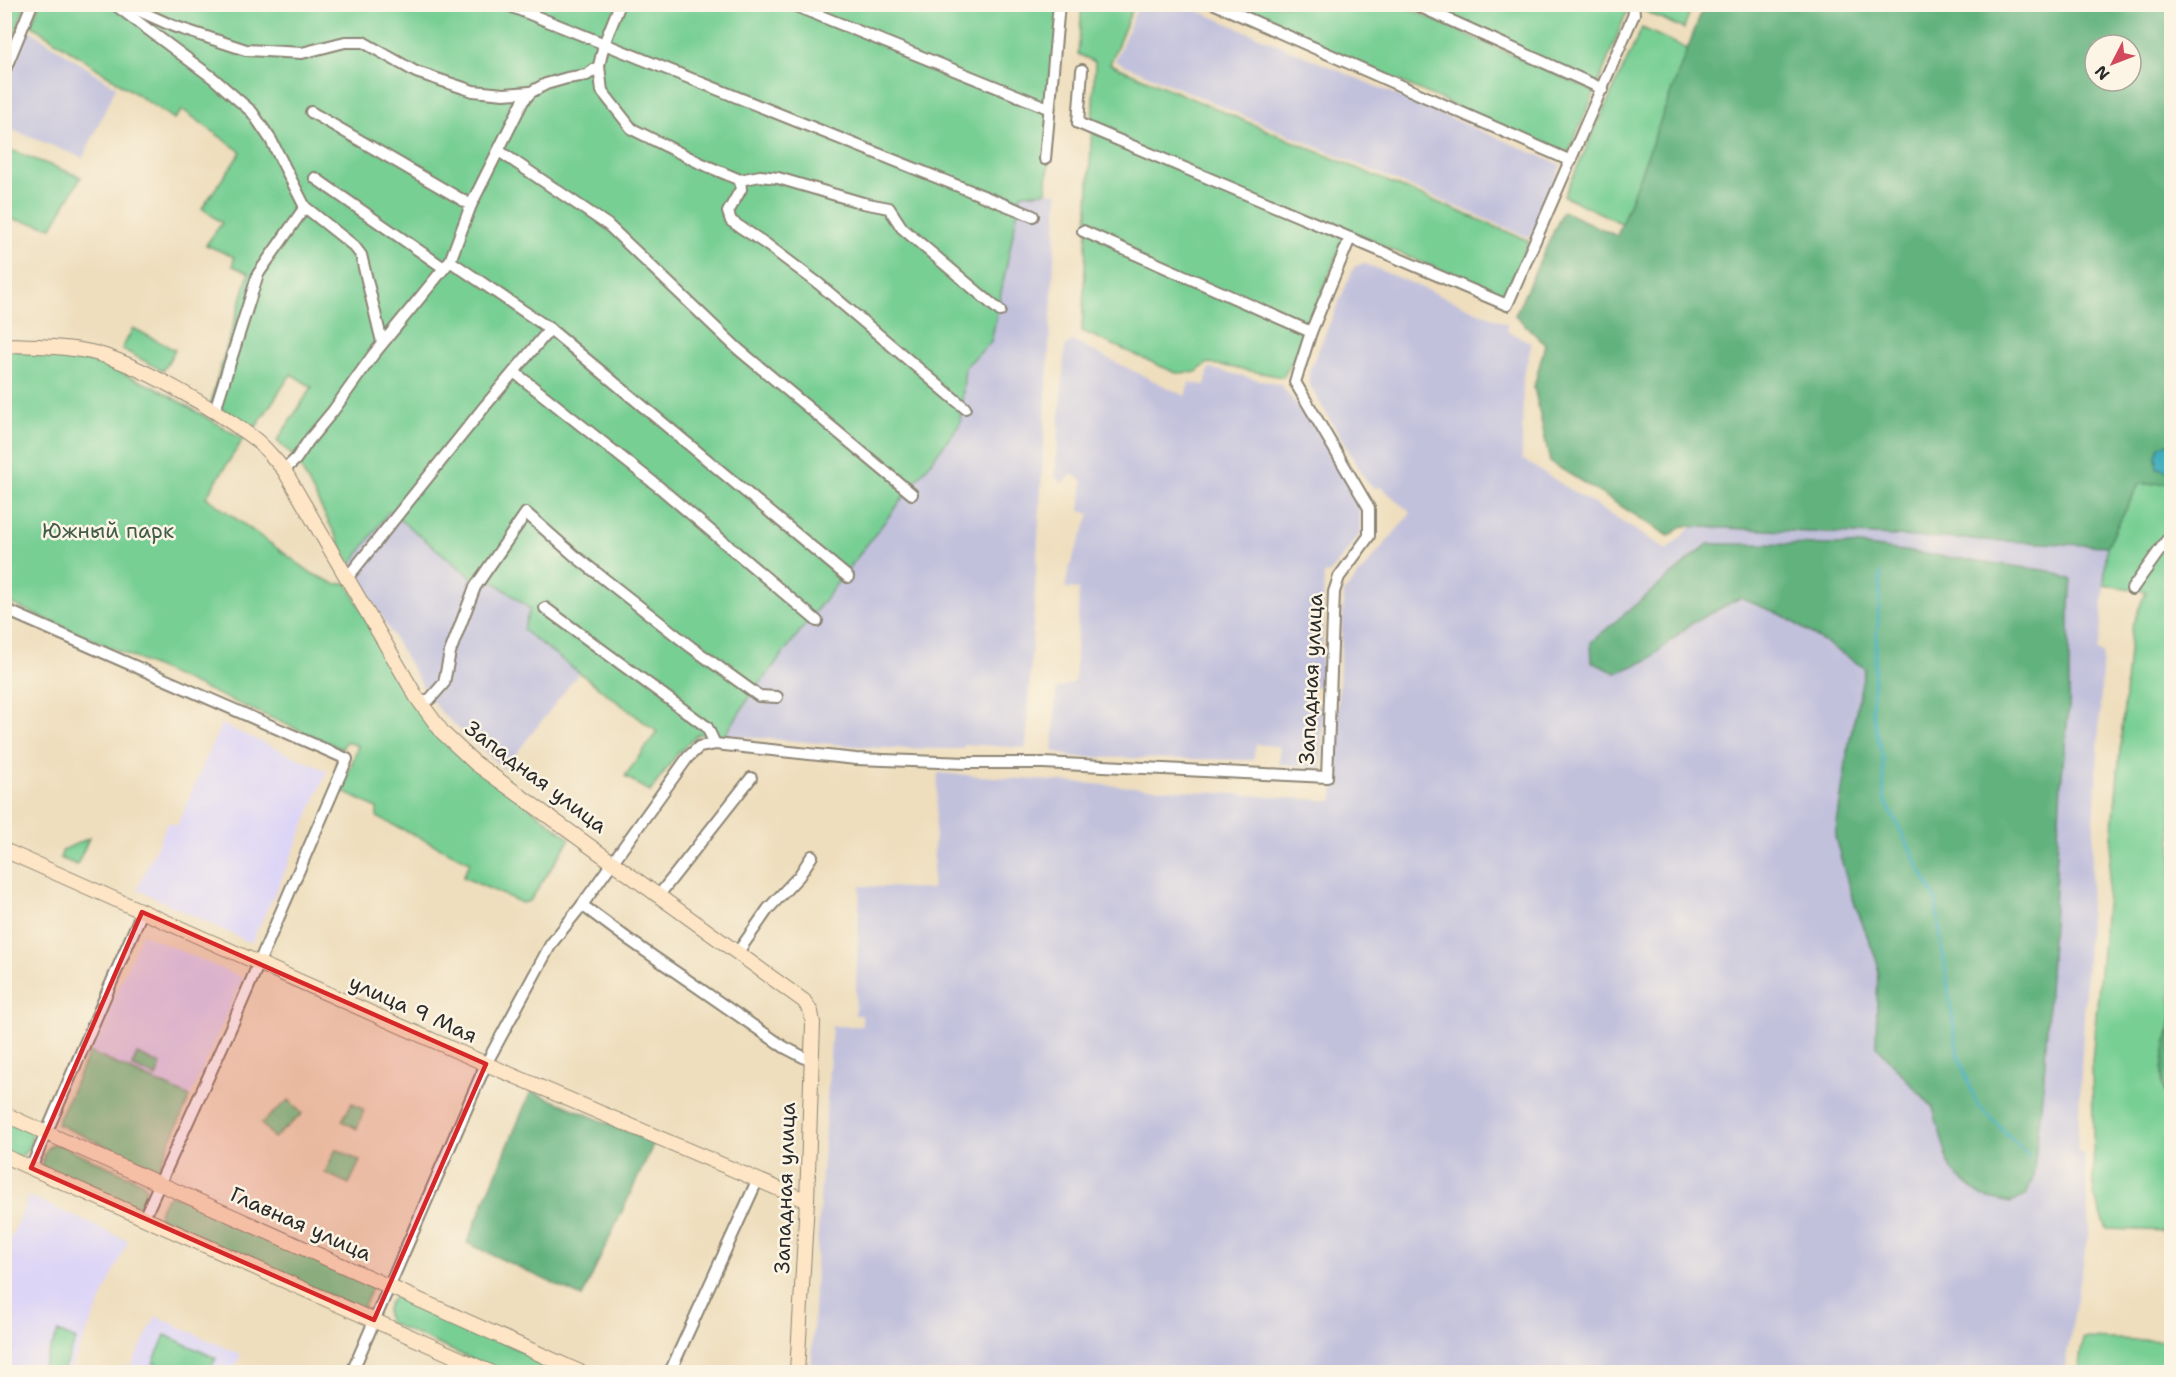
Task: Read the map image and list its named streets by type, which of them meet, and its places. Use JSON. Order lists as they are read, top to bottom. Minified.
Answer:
{"streets":{"street":["Западная улица","улица 9 Мая","Главная улица"]},"crossings":[["Западная улица","улица 9 Мая"]],"parks":["Южный парк"],"north":"bottom left"}
